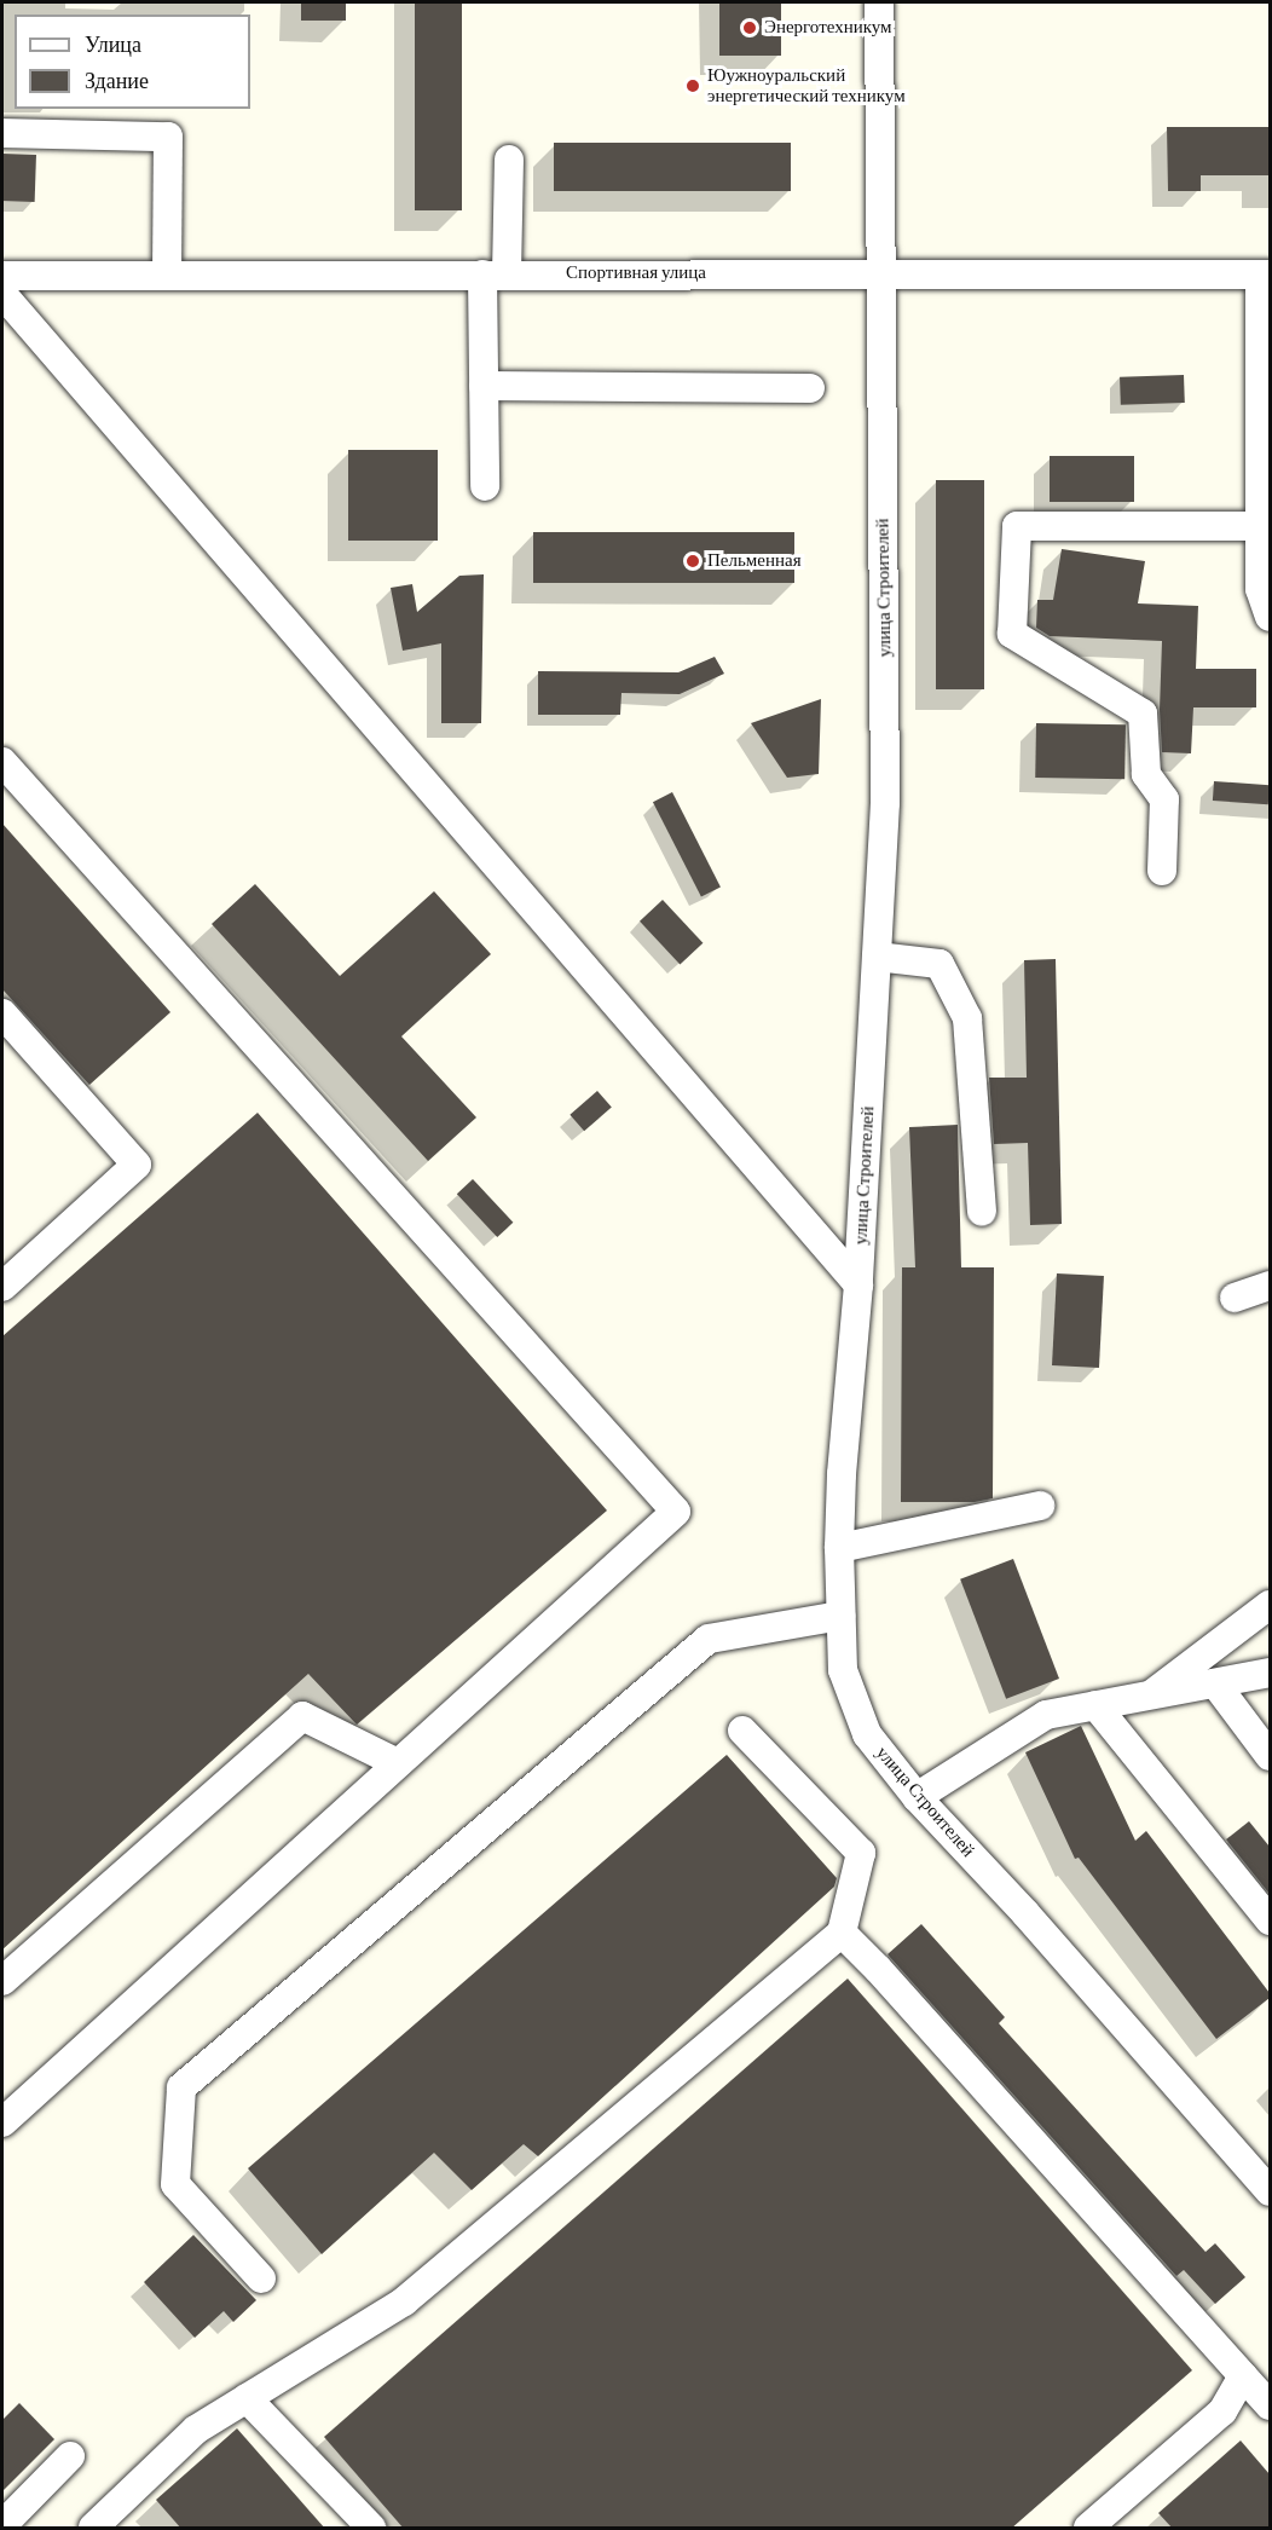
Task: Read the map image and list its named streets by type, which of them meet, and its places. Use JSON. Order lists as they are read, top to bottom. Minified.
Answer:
{"streets":{"street":["Спортивная улица","улица Строителей"]},"crossings":[["Спортивная улица","улица Строителей"]],"places":["Энерготехникум","Юужноуральский энергетический техникум","Пельменная"],"legend":["Улица","Здание"]}
